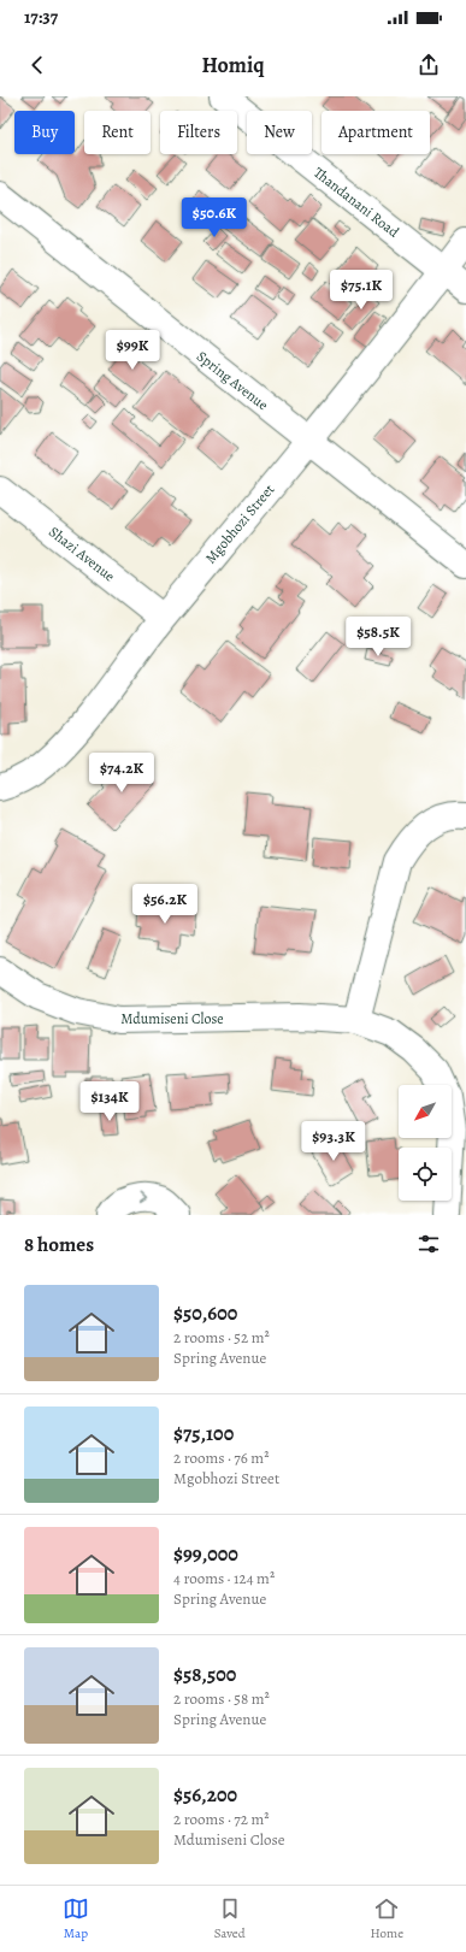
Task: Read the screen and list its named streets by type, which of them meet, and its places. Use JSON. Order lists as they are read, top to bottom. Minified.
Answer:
{"streets":{"street":["Thandanani Road","Spring Avenue","Mgobhozi Street","Shazi Avenue","Mdumiseni Close"]},"crossings":[["Thandanani Road","Mgobhozi Street"],["Spring Avenue","Mgobhozi Street"],["Mgobhozi Street","Shazi Avenue"]],"north":"bottom left","page":{"status":"17:37","header":"Homiq","chip":["Buy","Rent","Filters","New","Apartment"],"price":["$50.6K","$75.1K","$99K","$58.5K","$74.2K","$56.2K","$134K","$93.3K"],"heading":"8 homes","list":[{"name":"$50,600","note":"2 rooms · 52 m² · Spring Avenue"},{"name":"$75,100","note":"2 rooms · 76 m² · Mgobhozi Street"},{"name":"$99,000","note":"4 rooms · 124 m² · Spring Avenue"},{"name":"$58,500","note":"2 rooms · 58 m² · Spring Avenue"},{"name":"$56,200","note":"2 rooms · 72 m² · Mdumiseni Close"}],"tabs":["Map","Saved","Home"]}}
